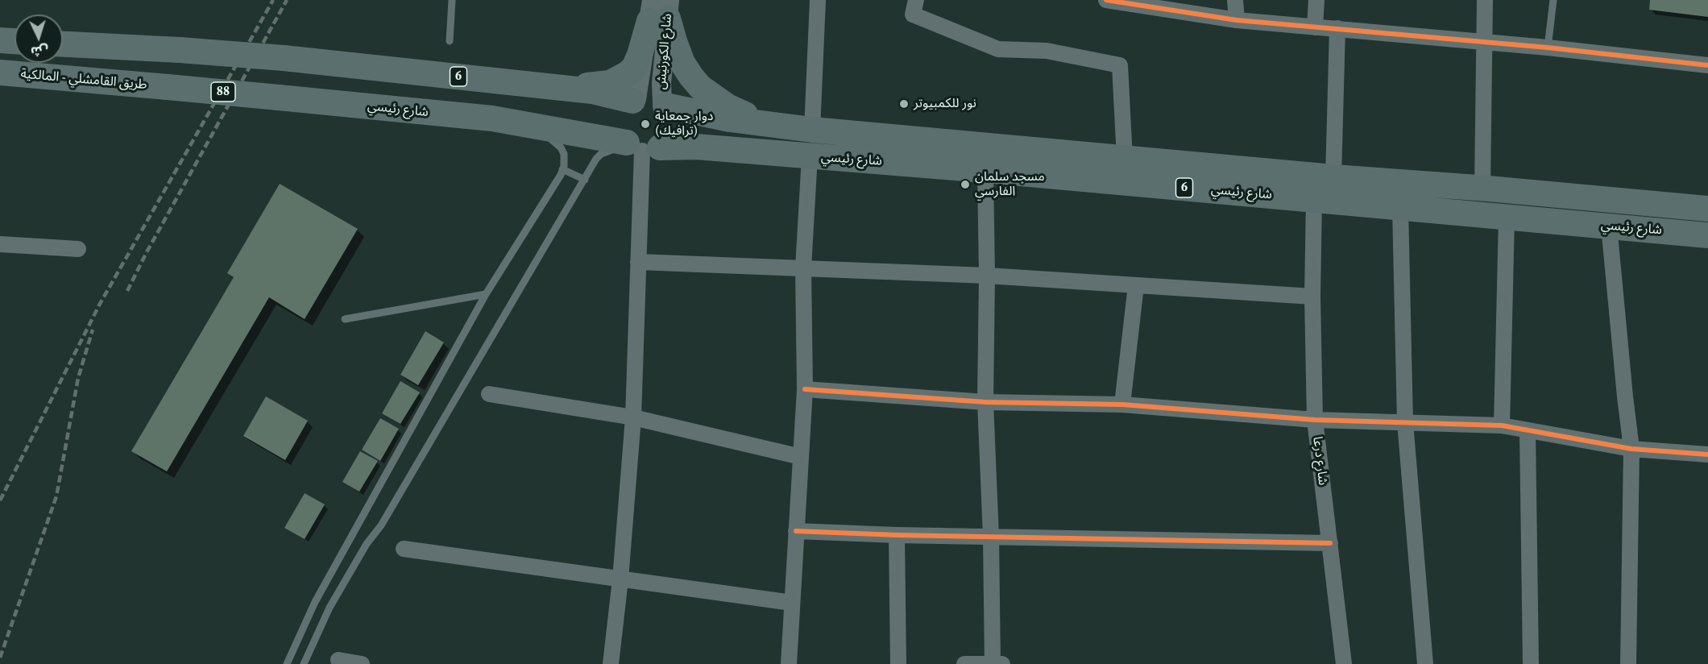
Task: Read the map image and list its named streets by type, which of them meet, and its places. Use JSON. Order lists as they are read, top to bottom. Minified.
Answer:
{"streets":{"highway":["6","طريق القامشلي - المالكية","88","شارع رئيسي"],"street":["شارع الكورنيش","شارع درعا"]},"crossings":[["شارع الكورنيش","6"],["شارع الكورنيش","شارع رئيسي"],["6","شارع رئيسي"],["طريق القامشلي - المالكية","شارع رئيسي"],["شارع رئيسي","شارع درعا"]],"places":["نور للكمبيوتر","دوار جمعاية (ترافيك)","مسجد سلمان الفارسي"],"north":"bottom"}
